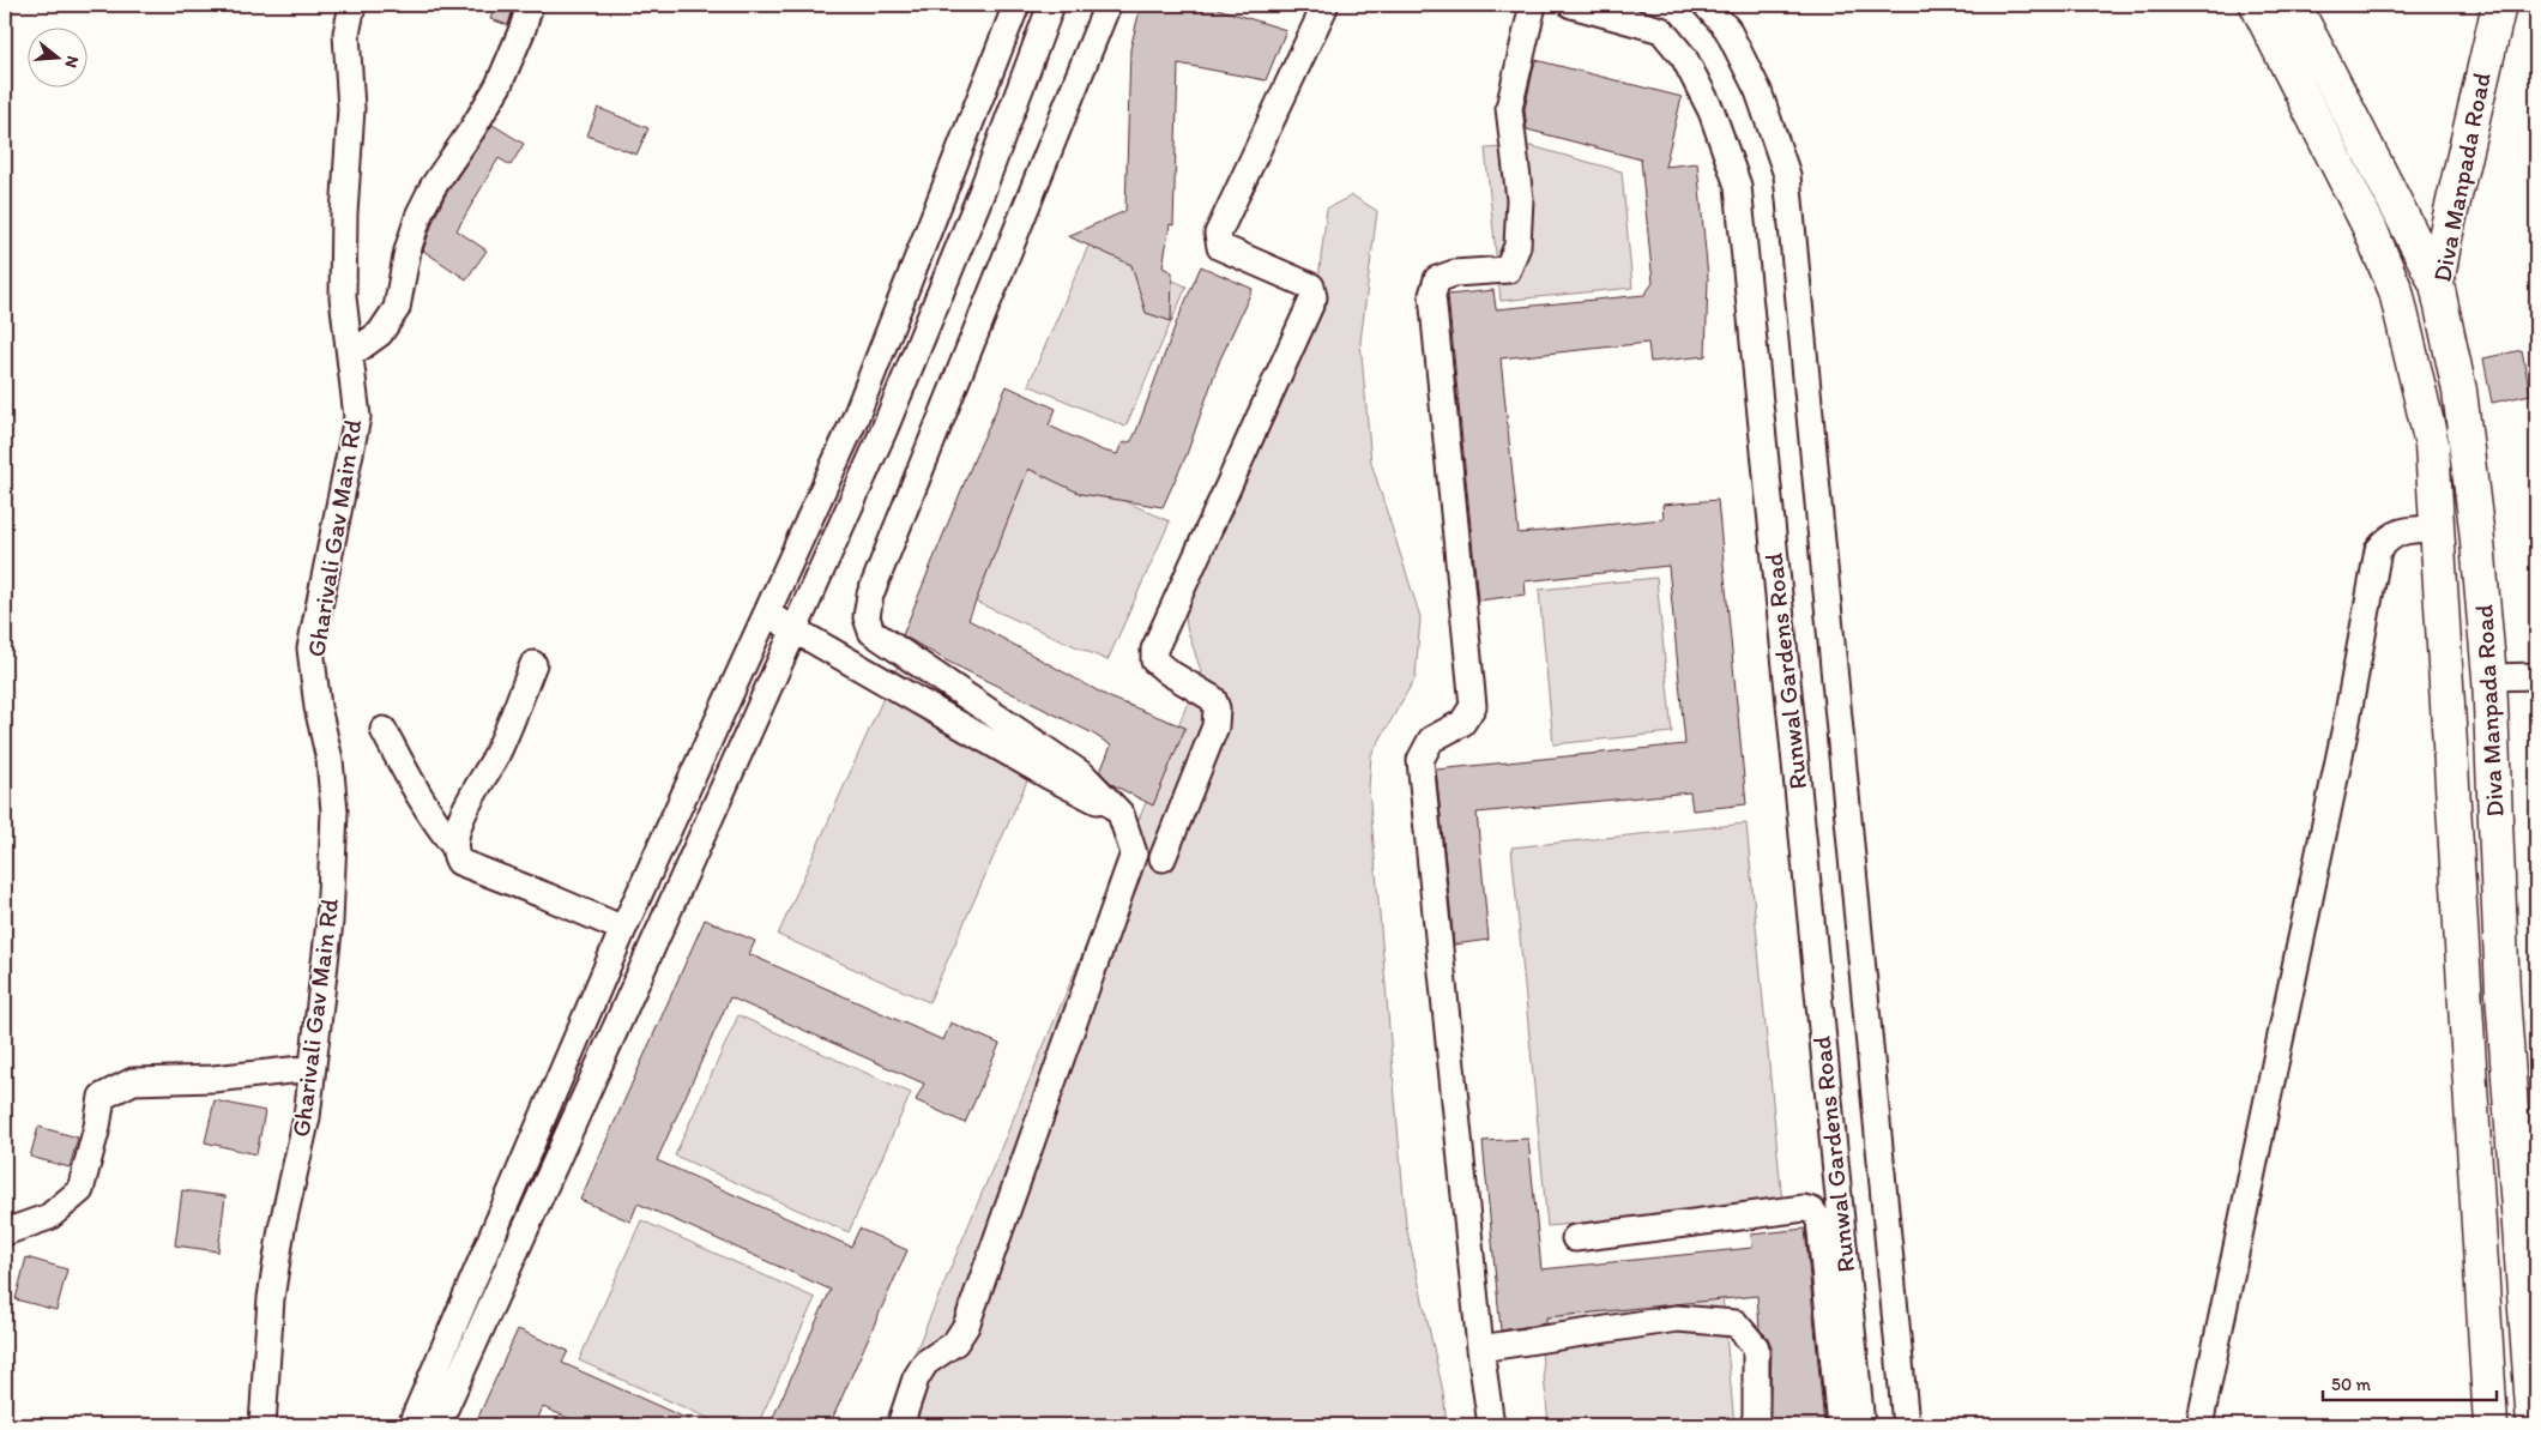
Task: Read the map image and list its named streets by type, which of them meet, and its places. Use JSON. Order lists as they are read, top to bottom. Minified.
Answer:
{"streets":{"street":["Diva Manpada Road","Gharivali Gav Main Rd","Runwal Gardens Road"]},"scale_bar":"50 m","north":"right"}
